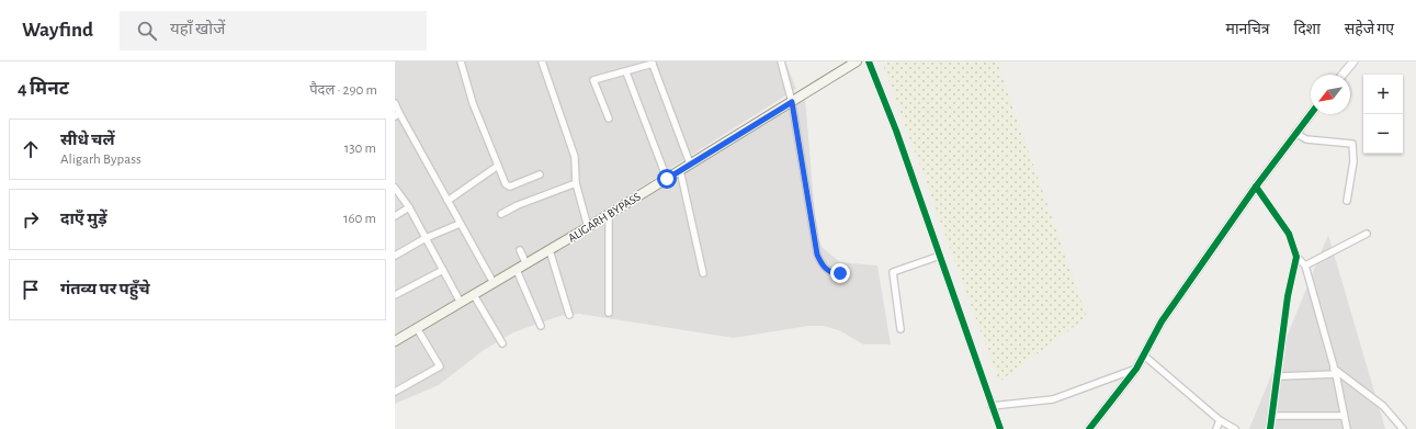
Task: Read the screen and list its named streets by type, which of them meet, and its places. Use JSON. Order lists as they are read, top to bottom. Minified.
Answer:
{"streets":{"main road":["ALIGARH BYPASS"]},"north":"bottom left","page":{"header":"Wayfind","search":"यहाँ खोजें","nav":["मानचित्र","दिशा","सहेजे गए"],"heading":["4 मिनट","पैदल · 290 m"],"map_buttons":["+","−"],"list":[["सीधे चलें","Aligarh Bypass","130 m"],["दाएँ मुड़ें","160 m"],"गंतव्य पर पहुँचे"]}}
